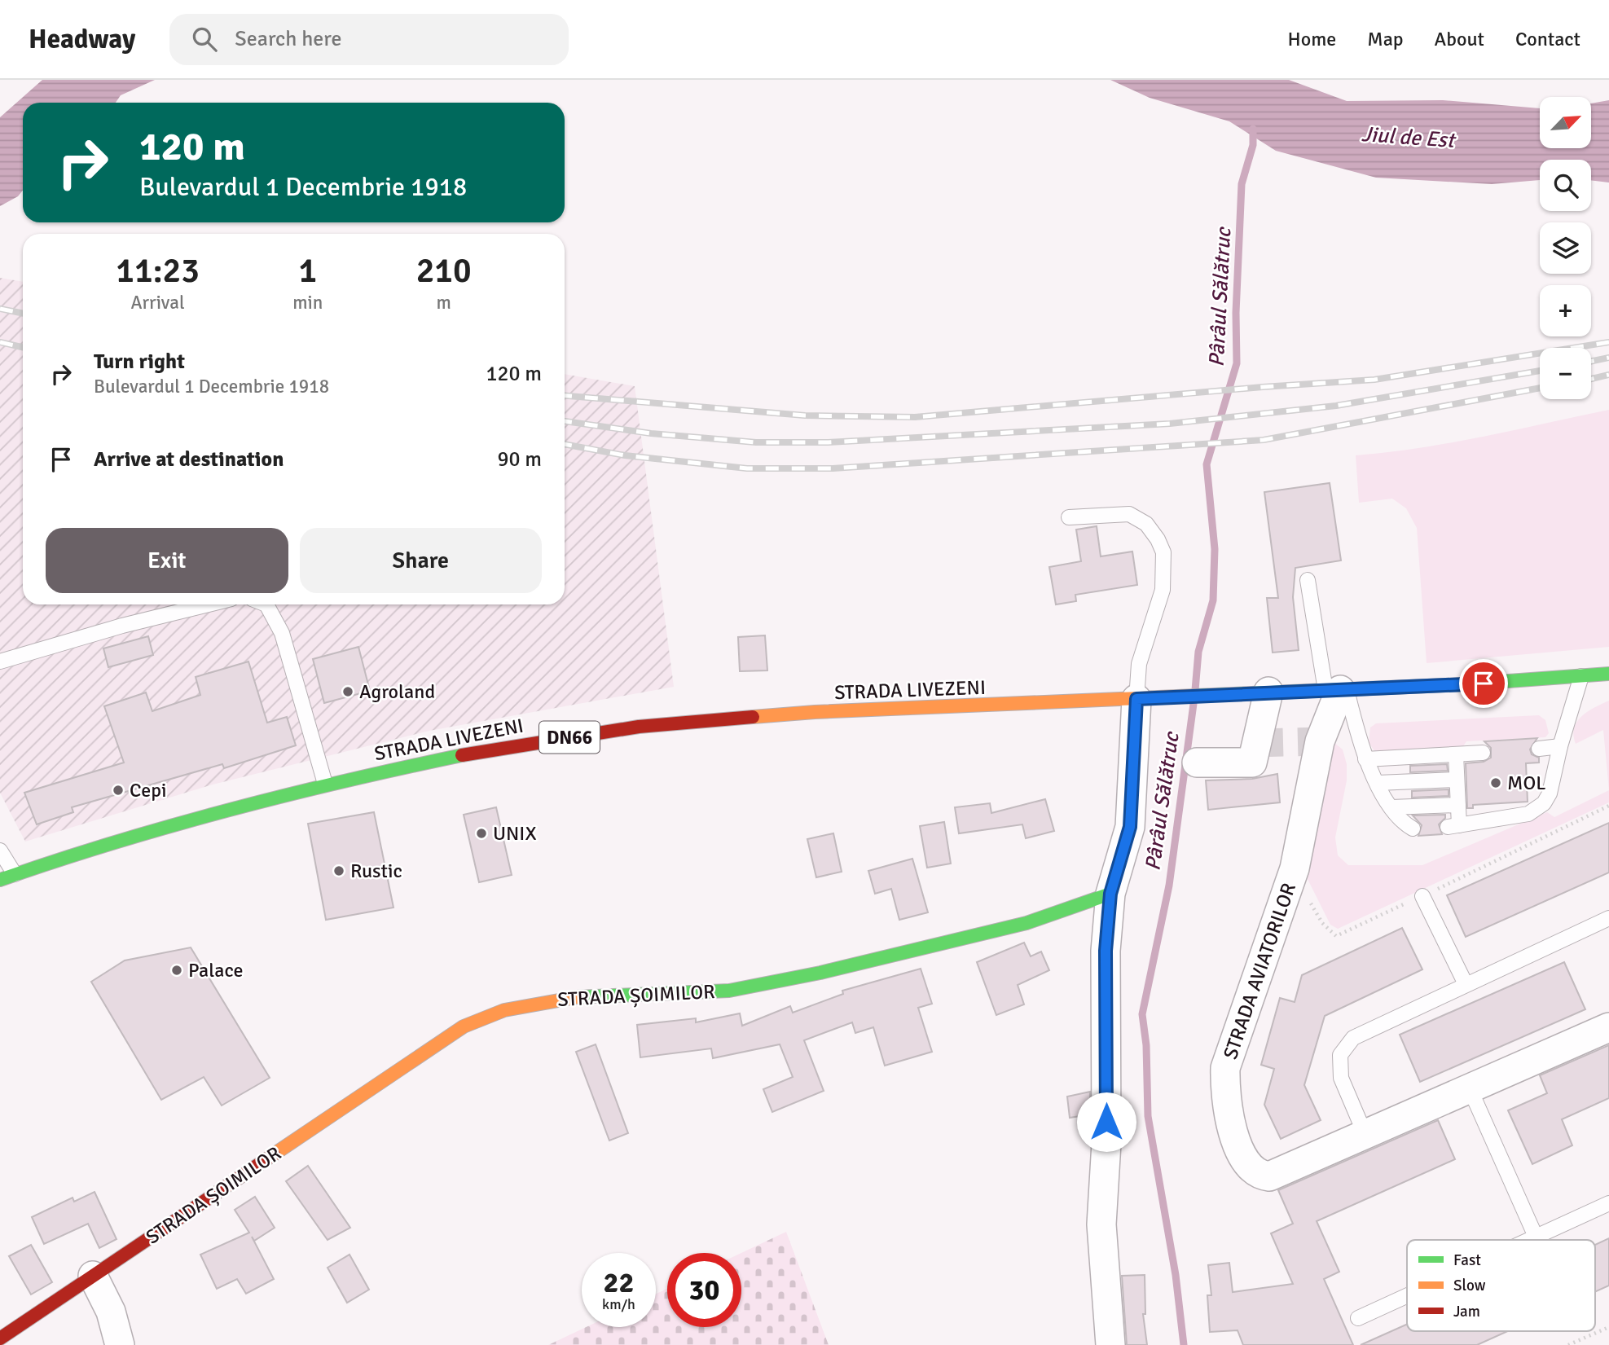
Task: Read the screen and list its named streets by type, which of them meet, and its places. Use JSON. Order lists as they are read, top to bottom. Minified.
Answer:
{"streets":{"main road":["STRADA LIVEZENI","DN66","STRADA ȘOIMILOR"],"street":["STRADA AVIATORILOR"]},"crossings":[["STRADA LIVEZENI","DN66"],["DN66","STRADA AVIATORILOR"]],"water":["Jiul de Est","Pârâul Sălătruc"],"places":["Agroland","MOL","Cepi","UNIX","Rustic","Palace"],"legend":["Fast","Slow","Jam"],"north":"top right","page":{"header":"Headway","search":"Search here","nav":["Home","Map","About","Contact"],"map_buttons":["+","−"],"turn":["120 m","Bulevardul 1 Decembrie 1918"],"eta":["11:23","Arrival","1","min","210","m"],"list":[{"name":"Turn right","note":"Bulevardul 1 Decembrie 1918","value":"120 m"},{"name":"Arrive at destination","value":"90 m"}],"buttons":["Exit","Share"],"speed":"22 km/h","limit":"30"}}
